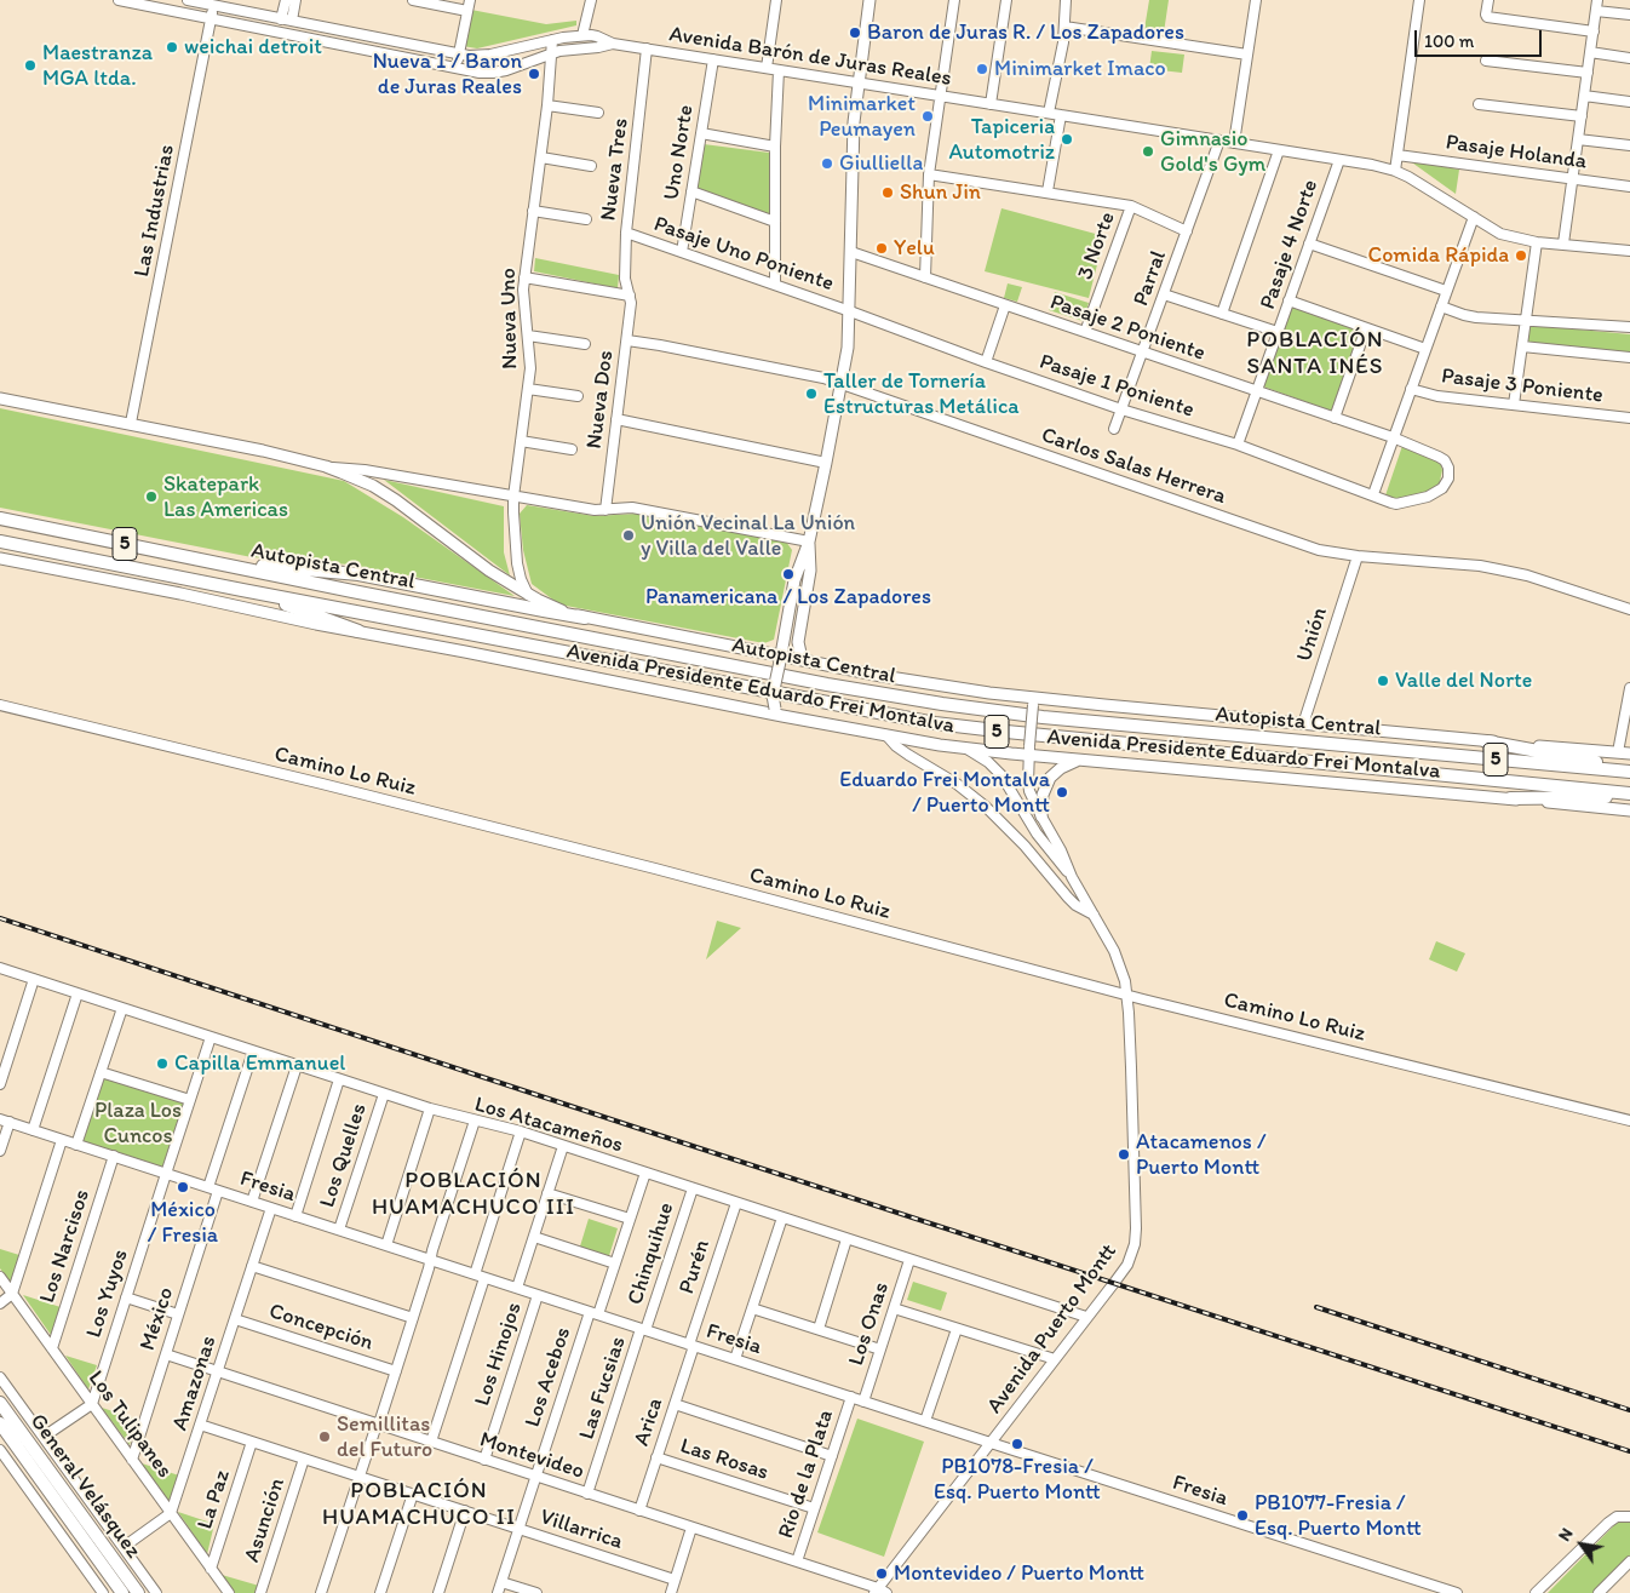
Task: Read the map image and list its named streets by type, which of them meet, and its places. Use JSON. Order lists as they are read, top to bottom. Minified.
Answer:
{"streets":{"highway":["5","Autopista Central","General Velásquez"],"main road":["Avenida Presidente Eduardo Frei Montalva"],"street":["Avenida Barón de Juras Reales","Uno Norte","Pasaje Holanda","Nueva Tres","Las Industrias","Pasaje 4 Norte","3 Norte","Pasaje Uno Poniente","Parral","Nueva Uno","Pasaje 2 Poniente","Pasaje 1 Poniente","Pasaje 3 Poniente","Nueva Dos","Carlos Salas Herrera","Unión","Camino Lo Ruiz","Los Atacameños","Los Quelles","Fresia","Los Narcisos","Chinquihue","Purén","Los Yuyos","México","Los Onas","Concepción","Avenida Puerto Montt","Los Hinojos","Los Acebos","Amazonas","Las Fucsias","Arica","Los Tulipanes","Montevideo","Las Rosas","Río de la Plata","La Paz","Asunción","Villarrica"]},"crossings":[["Avenida Barón de Juras Reales","Uno Norte"],["Avenida Barón de Juras Reales","Nueva Tres"],["Avenida Barón de Juras Reales","Las Industrias"],["Avenida Barón de Juras Reales","Pasaje 4 Norte"],["Avenida Barón de Juras Reales","Parral"],["Avenida Barón de Juras Reales","Nueva Uno"],["Uno Norte","Pasaje Uno Poniente"],["Nueva Tres","Pasaje Uno Poniente"],["Nueva Tres","Nueva Dos"],["Las Industrias","Avenida Presidente Eduardo Frei Montalva"],["Pasaje 4 Norte","Pasaje 2 Poniente"],["Pasaje 4 Norte","Pasaje 1 Poniente"],["3 Norte","Pasaje 2 Poniente"],["Pasaje Uno Poniente","Pasaje 1 Poniente"],["Parral","Pasaje 2 Poniente"],["Parral","Pasaje 1 Poniente"],["Nueva Uno","Avenida Presidente Eduardo Frei Montalva"],["Pasaje 2 Poniente","Pasaje 1 Poniente"],["Nueva Dos","Carlos Salas Herrera"],["Carlos Salas Herrera","Unión"],["Unión","Avenida Presidente Eduardo Frei Montalva"],["Avenida Presidente Eduardo Frei Montalva","Avenida Puerto Montt"],["Camino Lo Ruiz","Avenida Puerto Montt"],["Los Atacameños","Los Quelles"],["Los Atacameños","Chinquihue"],["Los Atacameños","Purén"],["Los Atacameños","Los Yuyos"],["Los Atacameños","Los Onas"],["Los Atacameños","Avenida Puerto Montt"],["Los Atacameños","Los Acebos"],["Los Quelles","Fresia"],["Fresia","Los Narcisos"],["Fresia","Chinquihue"],["Fresia","Purén"],["Fresia","Los Yuyos"],["Fresia","México"],["Fresia","Los Onas"],["Fresia","Avenida Puerto Montt"],["Fresia","Los Hinojos"],["Fresia","Los Acebos"],["Fresia","Amazonas"],["Fresia","Las Fucsias"],["Fresia","Arica"],["Fresia","Río de la Plata"],["Los Narcisos","Los Tulipanes"],["Chinquihue","Las Fucsias"],["Purén","Arica"],["Los Yuyos","Los Tulipanes"],["México","Los Tulipanes"],["México","Montevideo"],["Concepción","Amazonas"],["Avenida Puerto Montt","Montevideo"],["Los Hinojos","Montevideo"],["Los Acebos","Montevideo"],["Los Acebos","Villarrica"],["Amazonas","Los Tulipanes"],["Amazonas","Montevideo"],["Amazonas","Villarrica"],["Las Fucsias","Montevideo"],["Arica","Montevideo"],["Arica","Las Rosas"],["Los Tulipanes","La Paz"],["Montevideo","Río de la Plata"],["Las Rosas","Río de la Plata"],["La Paz","Villarrica"],["Asunción","Villarrica"]],"districts":["POBLACIÓN SANTA INÉS","POBLACIÓN HUAMACHUCO III","POBLACIÓN HUAMACHUCO II"],"parks":["Plaza Los Cuncos"],"places":["Baron de Juras R. / Los Zapadores","weichai detroit","Maestranza MGA ltda.","Minimarket Imaco","Nueva 1 / Baron de Juras Reales","Minimarket Peumayen","Tapiceria Automotriz","Gimnasio Gold's Gym","Giulliella","Shun Jin","Yelu","Comida Rápida","Taller de Tornería Estructuras Metálica","Skatepark Las Americas","Unión Vecinal La Unión y Villa del Valle","Panamericana / Los Zapadores","Valle del Norte","Eduardo Frei Montalva / Puerto Montt","Capilla Emmanuel","Atacamenos / Puerto Montt","México / Fresia","Semillitas del Futuro","PB1078-Fresia / Esq. Puerto Montt","PB1077-Fresia / Esq. Puerto Montt","Montevideo / Puerto Montt"],"scale_bar":"100 m","north":"top left"}
